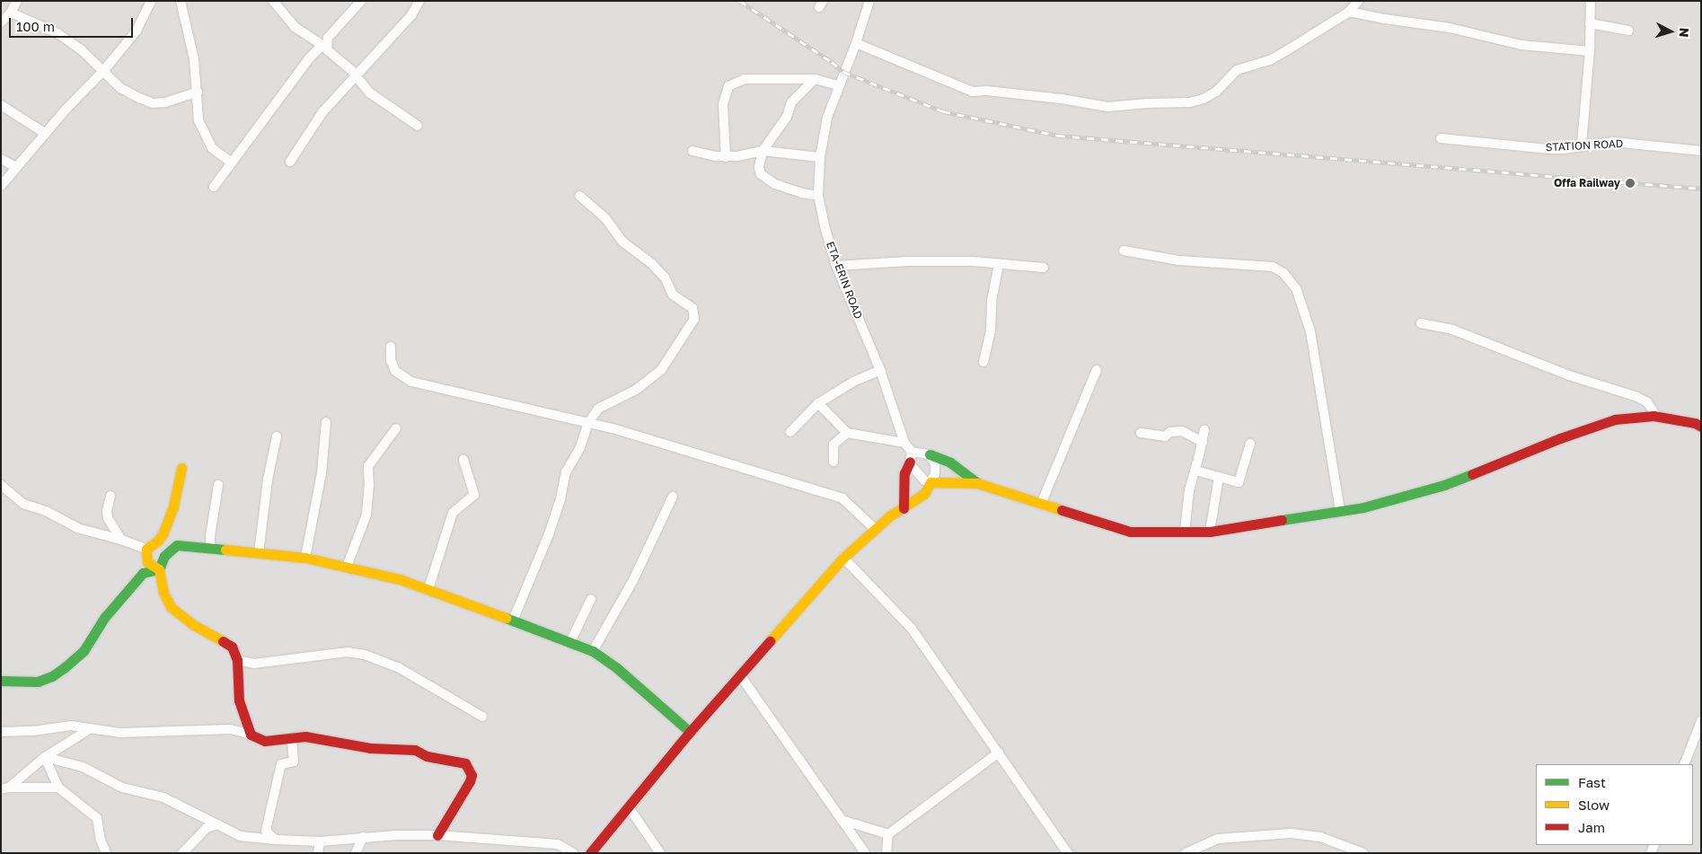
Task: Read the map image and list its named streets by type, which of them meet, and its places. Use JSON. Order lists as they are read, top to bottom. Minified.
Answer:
{"streets":{"street":["STATION ROAD","ETA-ERIN ROAD"]},"places":["Offa Railway"],"legend":["Fast","Slow","Jam"],"scale_bar":"100 m","north":"right"}
